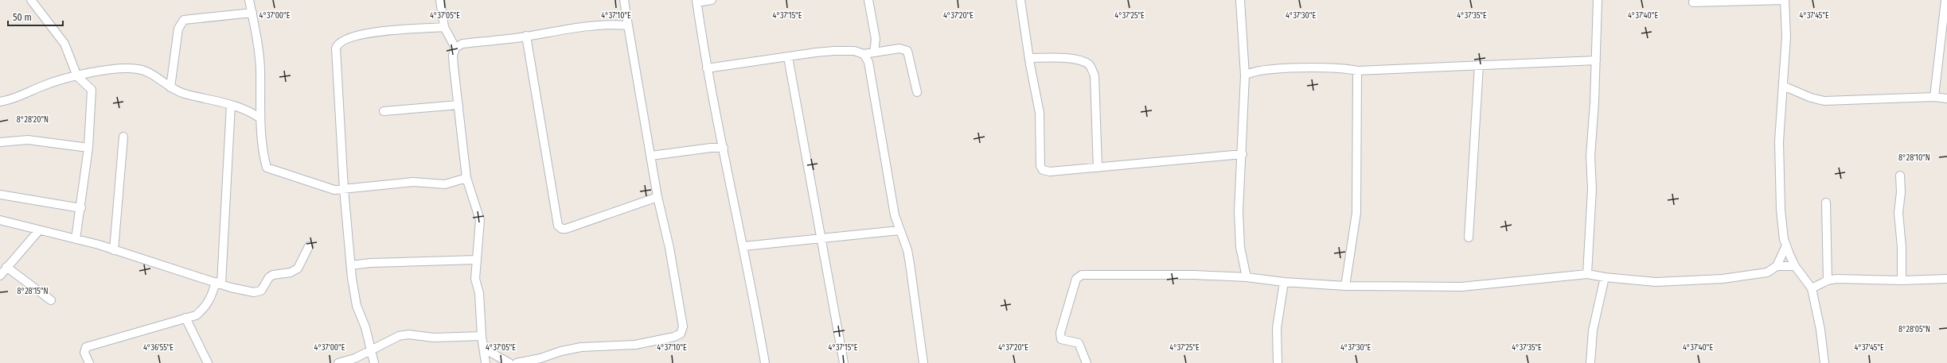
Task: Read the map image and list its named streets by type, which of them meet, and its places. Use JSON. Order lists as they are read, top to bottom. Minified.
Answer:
{"scale_bar":"50 m","coordinates":["4°37'00\"E","4°37'05\"E","4°37'10\"E","4°37'25\"E","4°37'30\"E","4°37'45\"E","4°37'15\"E","4°37'20\"E","4°37'35\"E","4°37'40\"E","8°28'20\"N","8°28'10\"N","8°28'15\"N","8°28'05\"N","4°36'55\"E"]}
